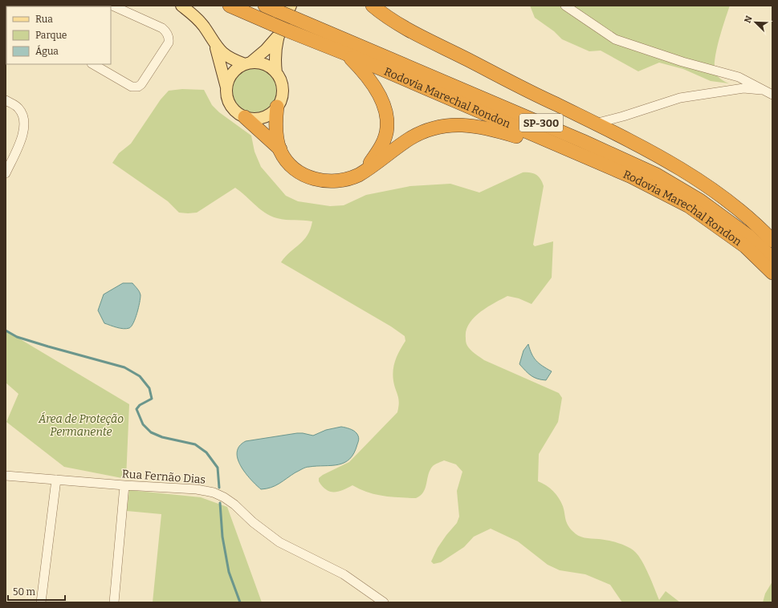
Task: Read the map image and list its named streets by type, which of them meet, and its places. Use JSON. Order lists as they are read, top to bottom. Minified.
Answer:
{"streets":{"highway":["Rodovia Marechal Rondon","SP-300"],"street":["Rua Fernão Dias"]},"parks":["Área de Proteção Permanente"],"legend":["Rua","Parque","Água"],"scale_bar":"50 m","north":"top left"}
